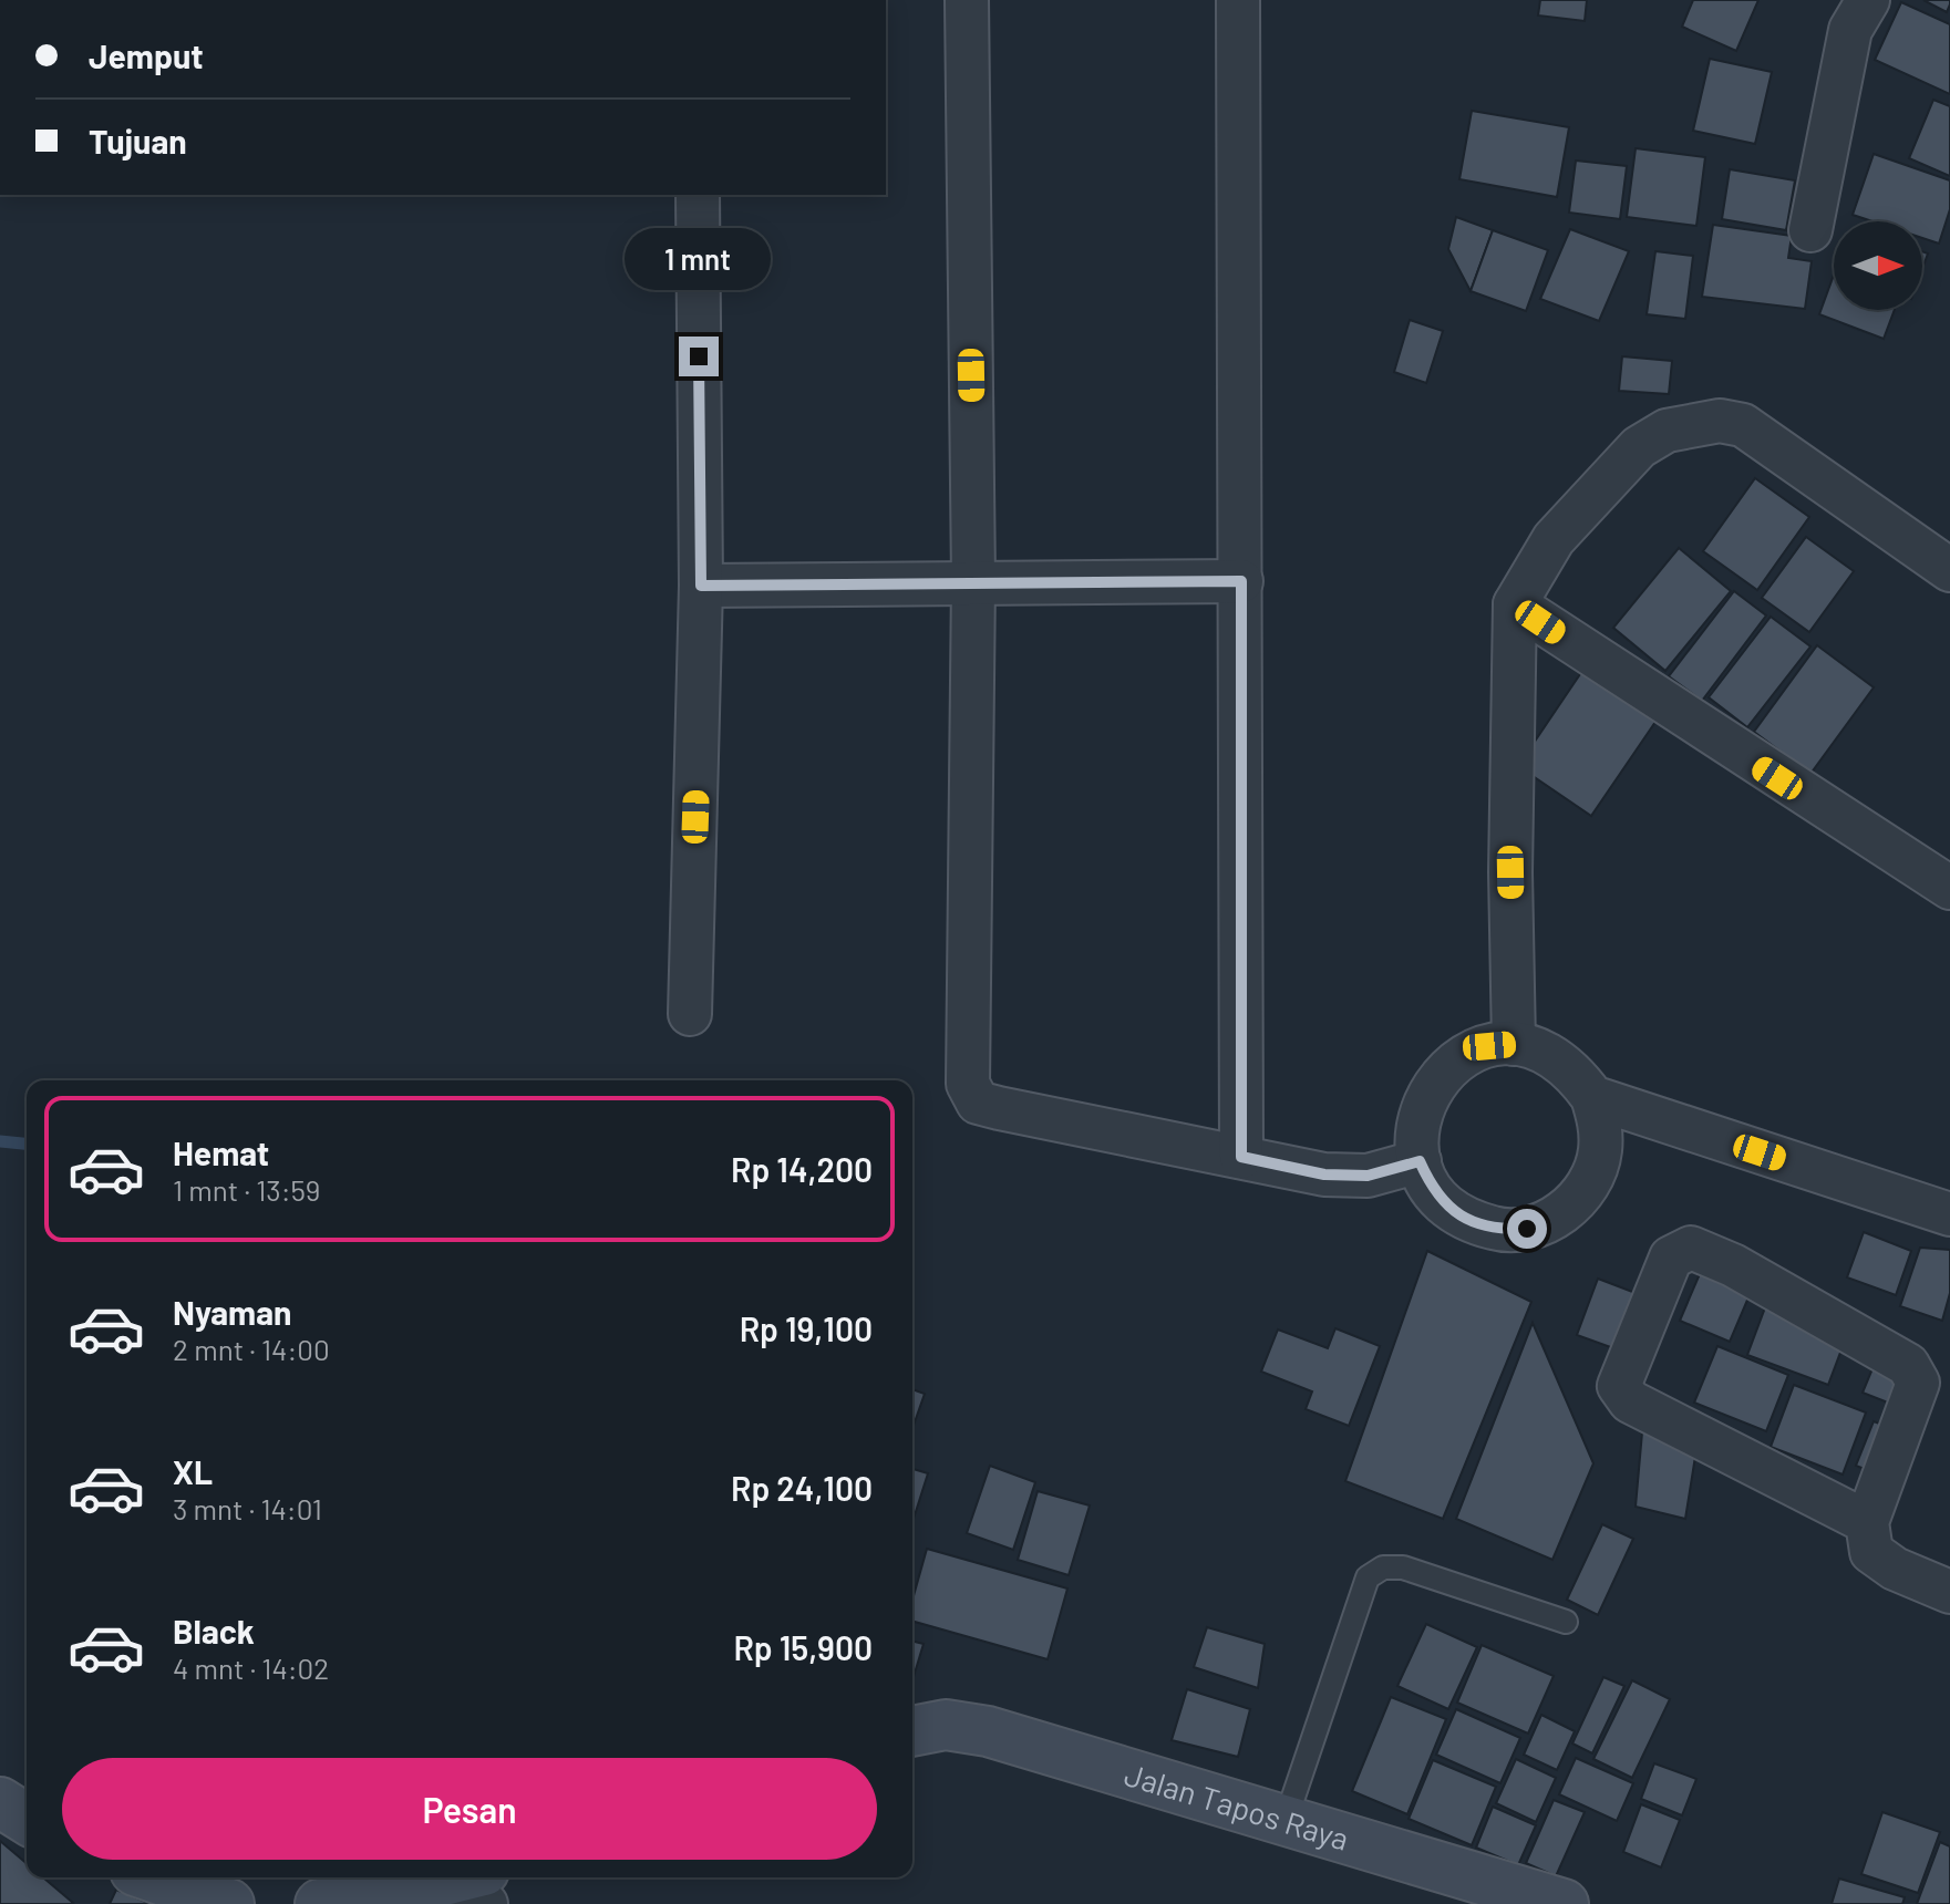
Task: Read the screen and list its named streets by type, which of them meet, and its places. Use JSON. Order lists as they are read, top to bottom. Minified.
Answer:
{"streets":{"main road":["Jalan Tapos Raya"]},"north":"right","page":{"banner":["Jemput","Tujuan"],"bubble":"1 mnt","list":[{"name":"Hemat","note":"1 mnt · 13:59","value":"Rp 14,200"},{"name":"Nyaman","note":"2 mnt · 14:00","value":"Rp 19,100"},{"name":"XL","note":"3 mnt · 14:01","value":"Rp 24,100"},{"name":"Black","note":"4 mnt · 14:02","value":"Rp 15,900"}],"buttons":"Pesan"}}
